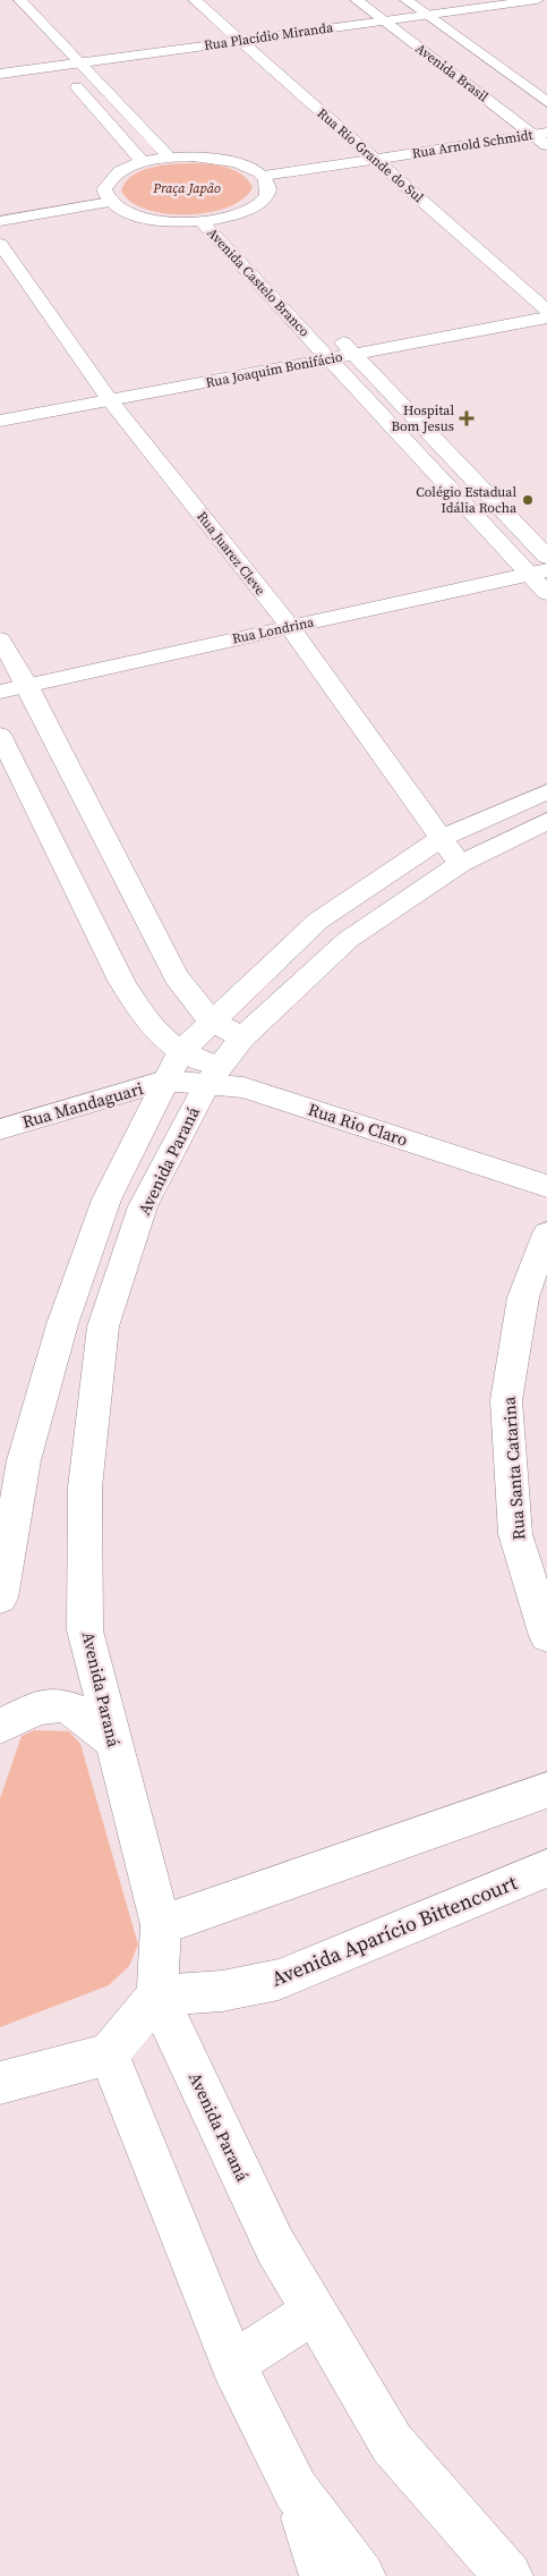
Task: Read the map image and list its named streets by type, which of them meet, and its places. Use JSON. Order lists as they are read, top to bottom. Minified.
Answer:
{"streets":{"street":["Rua Placídio Miranda","Avenida Brasil","Rua Arnold Schmidt","Rua Rio Grande do Sul","Avenida Castelo Branco","Rua Joaquim Bonifácio","Rua Juarez Cleve","Rua Londrina","Rua Mandaguari","Rua Rio Claro","Avenida Paraná","Rua Santa Catarina","Avenida Aparício Bittencourt"]},"crossings":[["Rua Placídio Miranda","Avenida Brasil"],["Rua Placídio Miranda","Rua Rio Grande do Sul"],["Avenida Brasil","Rua Arnold Schmidt"],["Rua Arnold Schmidt","Rua Rio Grande do Sul"],["Avenida Castelo Branco","Rua Joaquim Bonifácio"],["Avenida Castelo Branco","Rua Londrina"],["Rua Joaquim Bonifácio","Rua Juarez Cleve"],["Rua Juarez Cleve","Rua Londrina"],["Rua Juarez Cleve","Avenida Paraná"],["Rua Mandaguari","Rua Rio Claro"],["Rua Rio Claro","Avenida Paraná"],["Avenida Paraná","Avenida Aparício Bittencourt"]],"parks":["Praça Japão"],"places":{"health":["Hospital Bom Jesus"],"other":["Colégio Estadual Idália Rocha"]}}
